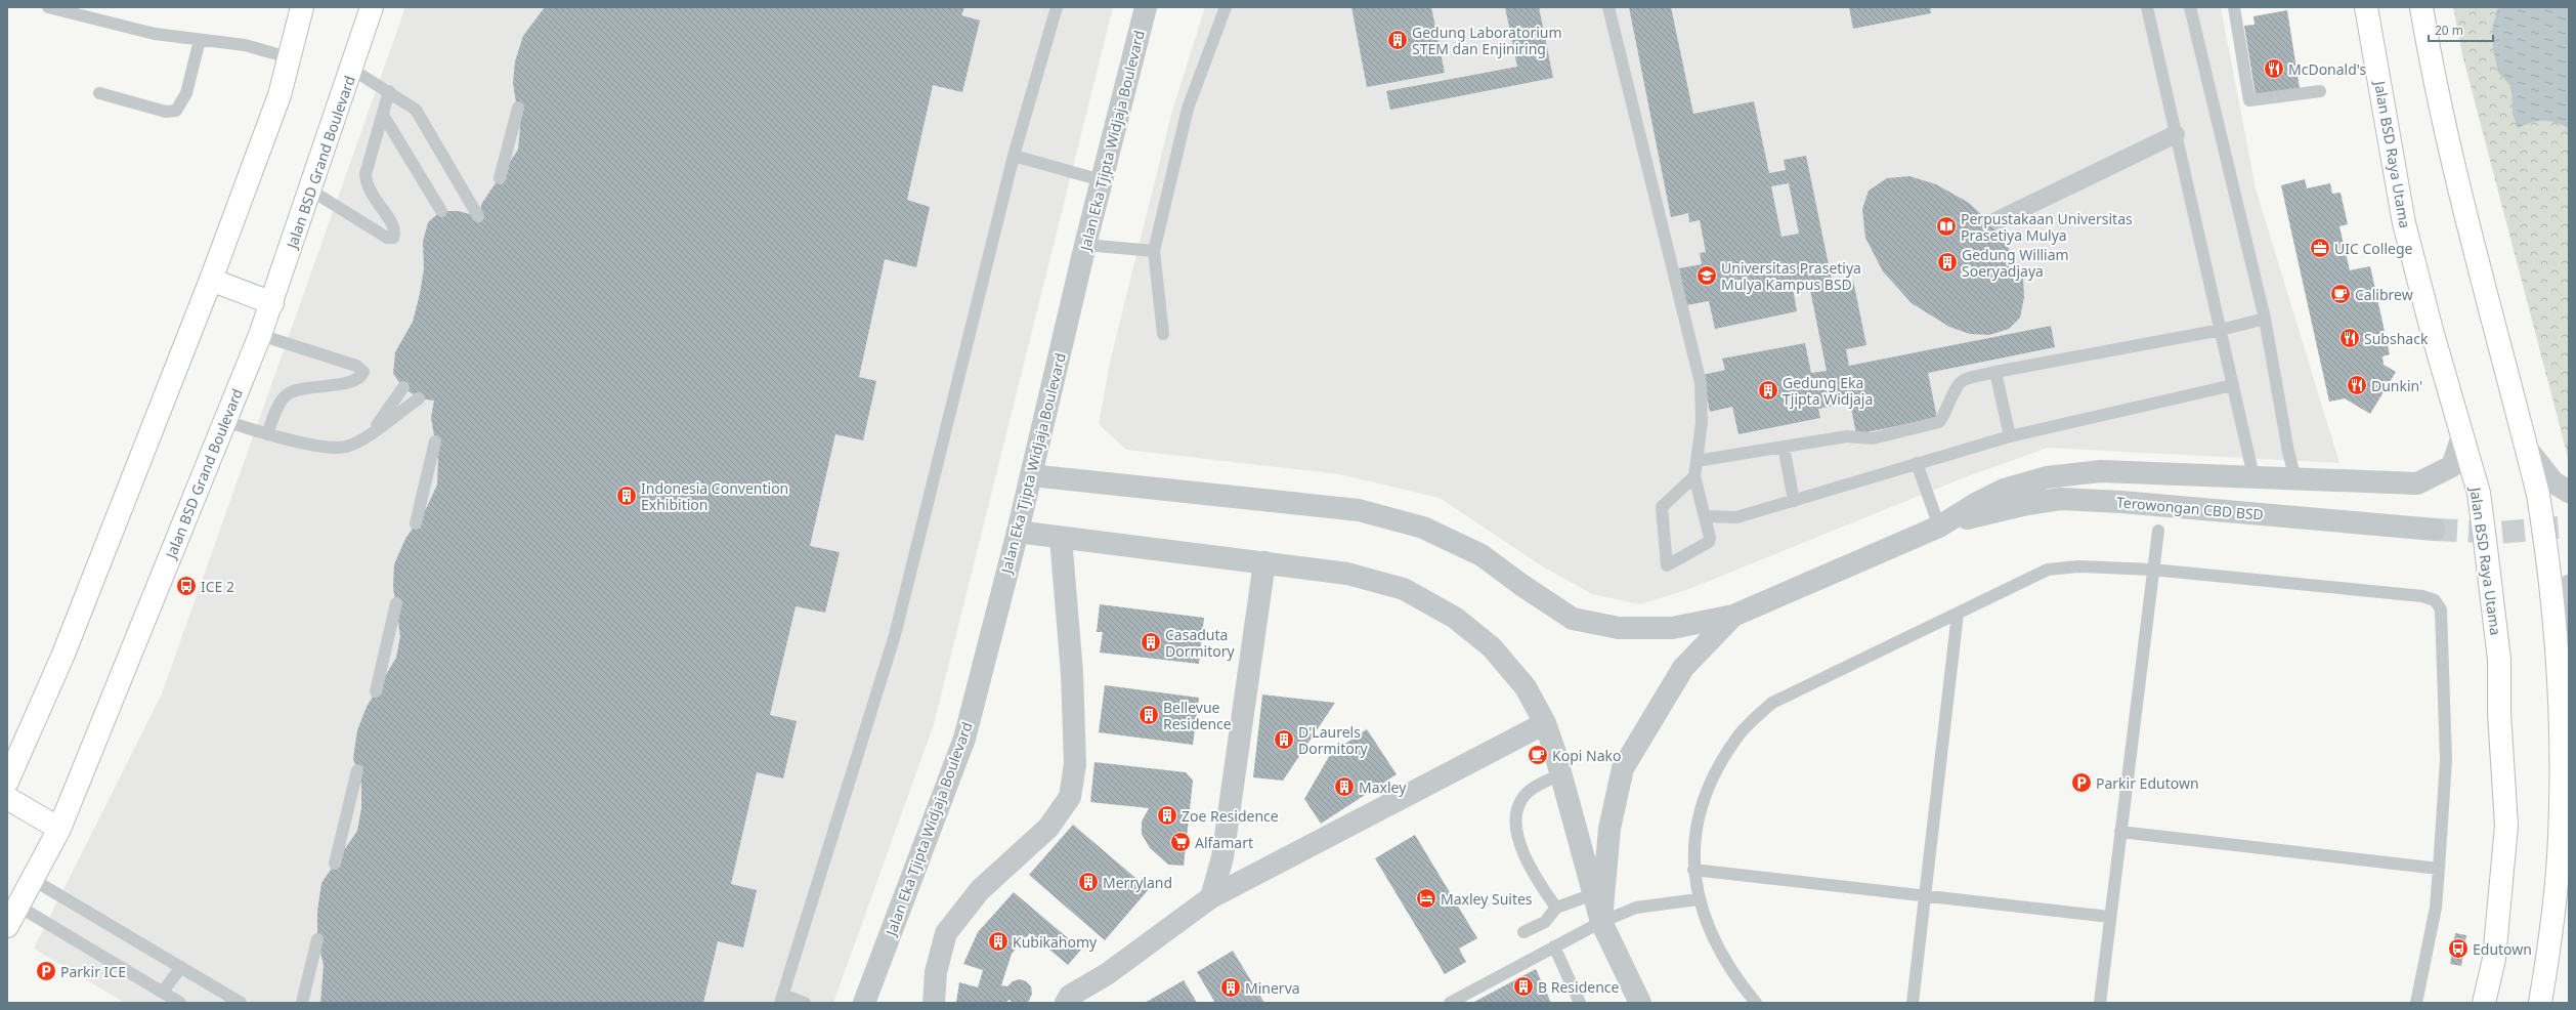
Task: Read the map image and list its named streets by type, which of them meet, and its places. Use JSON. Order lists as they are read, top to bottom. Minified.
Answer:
{"streets":{"main road":["Jalan BSD Raya Utama","Jalan BSD Grand Boulevard"],"street":["Jalan Eka Tjipta Widjaja Boulevard","Terowongan CBD BSD"]},"places":{"building":["Gedung Laboratorium STEM dan Enjiniring","Gedung William Soeryadjaya","Gedung Eka Tjipta Widjaja","Indonesia Convention Exhibition","Casaduta Dormitory","Bellevue Residence","D'Laurels Dormitory","Maxley","Zoe Residence","Merryland","Kubikahomy","B Residence","Minerva"],"restaurant":["McDonald's","Subshack","Dunkin'"],"library":["Perpustakaan Universitas Prasetiya Mulya"],"office":["UIC College"],"school or university":["Universitas Prasetiya Mulya Kampus BSD"],"cafe":["Calibrew","Kopi Nako"],"bus stop":["ICE 2","Edutown"],"parking":["Parkir Edutown","Parkir ICE"],"supermarket":["Alfamart"],"hotel":["Maxley Suites"]},"scale_bar":"20 m"}
